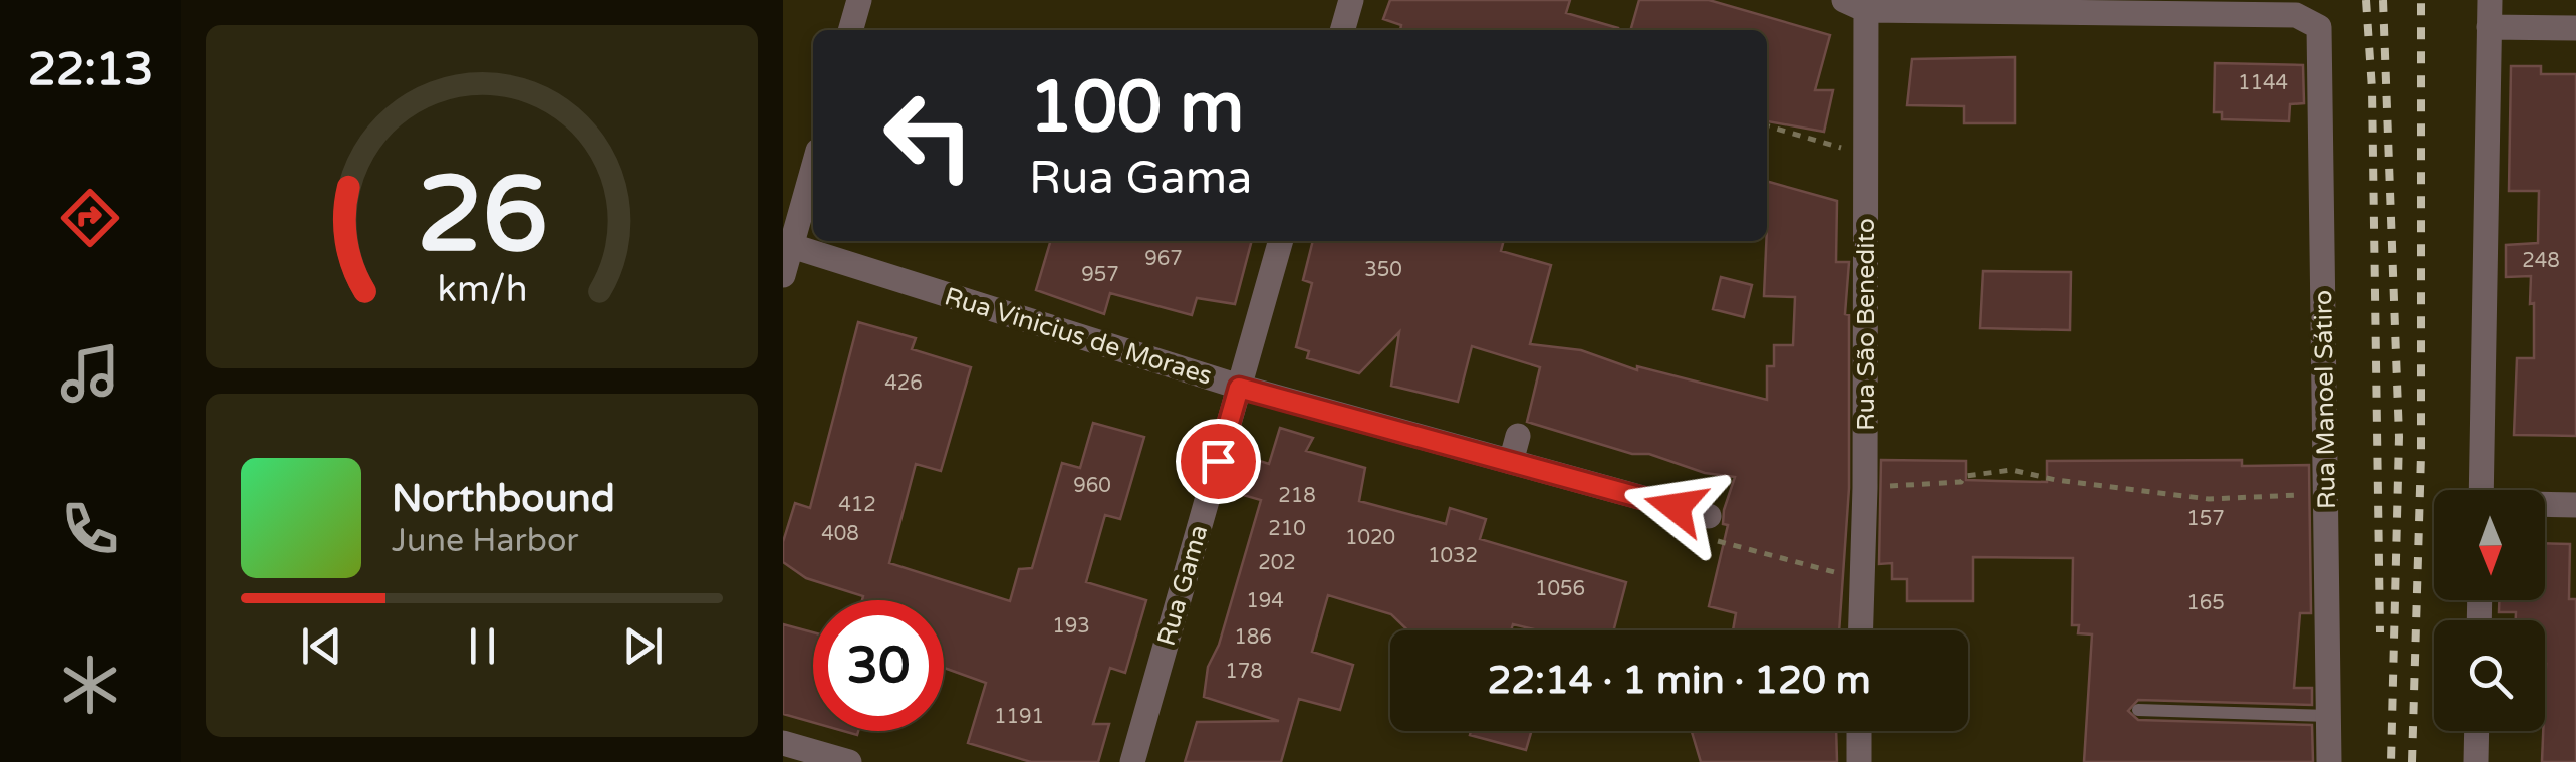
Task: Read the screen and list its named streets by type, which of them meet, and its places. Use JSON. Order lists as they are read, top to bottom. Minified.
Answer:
{"streets":{"street":["Rua São Benedito","Rua Vinicius de Moraes","Rua Manoel Sátiro","Rua Gama"]},"crossings":[["Rua São Benedito","Rua Manoel Sátiro"],["Rua Vinicius de Moraes","Rua Gama"]],"house_numbers":["1144","967","248","350","957","426","960","218","412","157","210","408","1020","1032","202","1056","194","165","193","186","178","1191"],"north":"bottom","page":{"tabs":"22:13","turn":["100 m","Rua Gama"],"song":["Northbound","June Harbor"],"limit":"30","trip":"22:14 · 1 min · 120 m","gauge":["26","km/h"]}}
